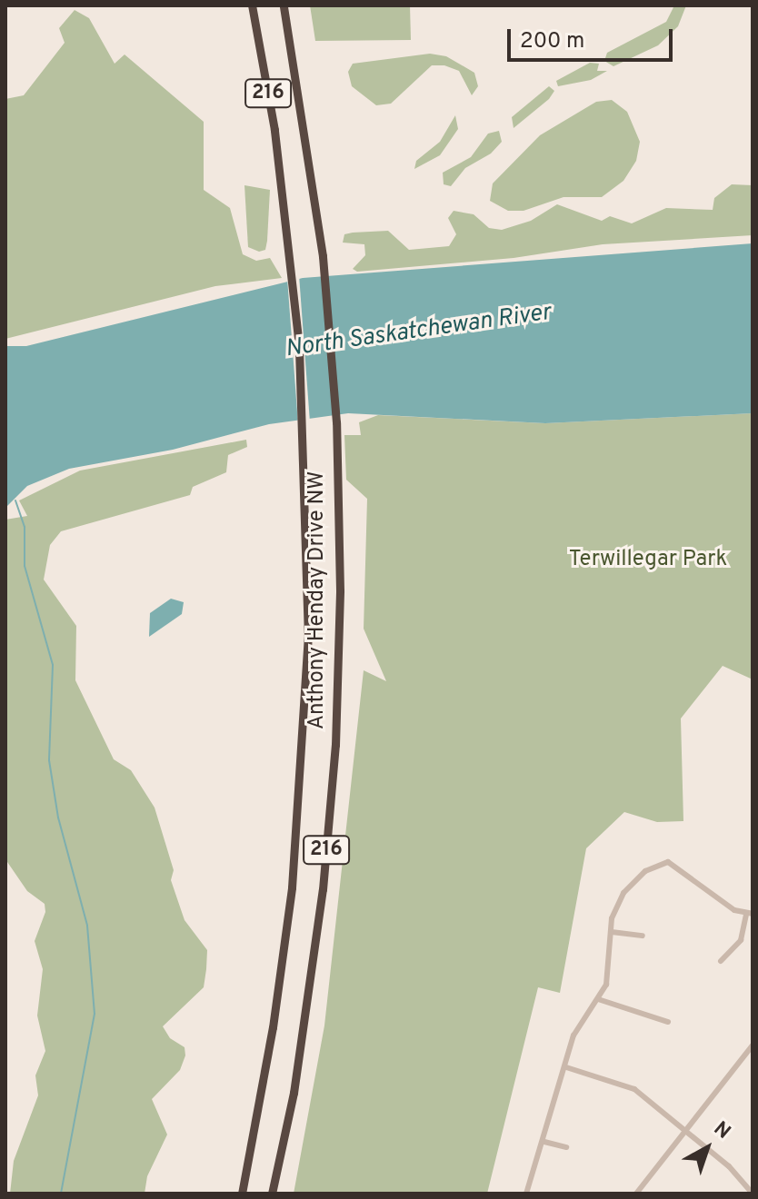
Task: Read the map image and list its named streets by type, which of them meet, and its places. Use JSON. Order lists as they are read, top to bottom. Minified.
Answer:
{"streets":{"highway":["216","Anthony Henday Drive NW"]},"water":["North Saskatchewan River"],"parks":["Terwillegar Park"],"scale_bar":"200 m","north":"top right"}
